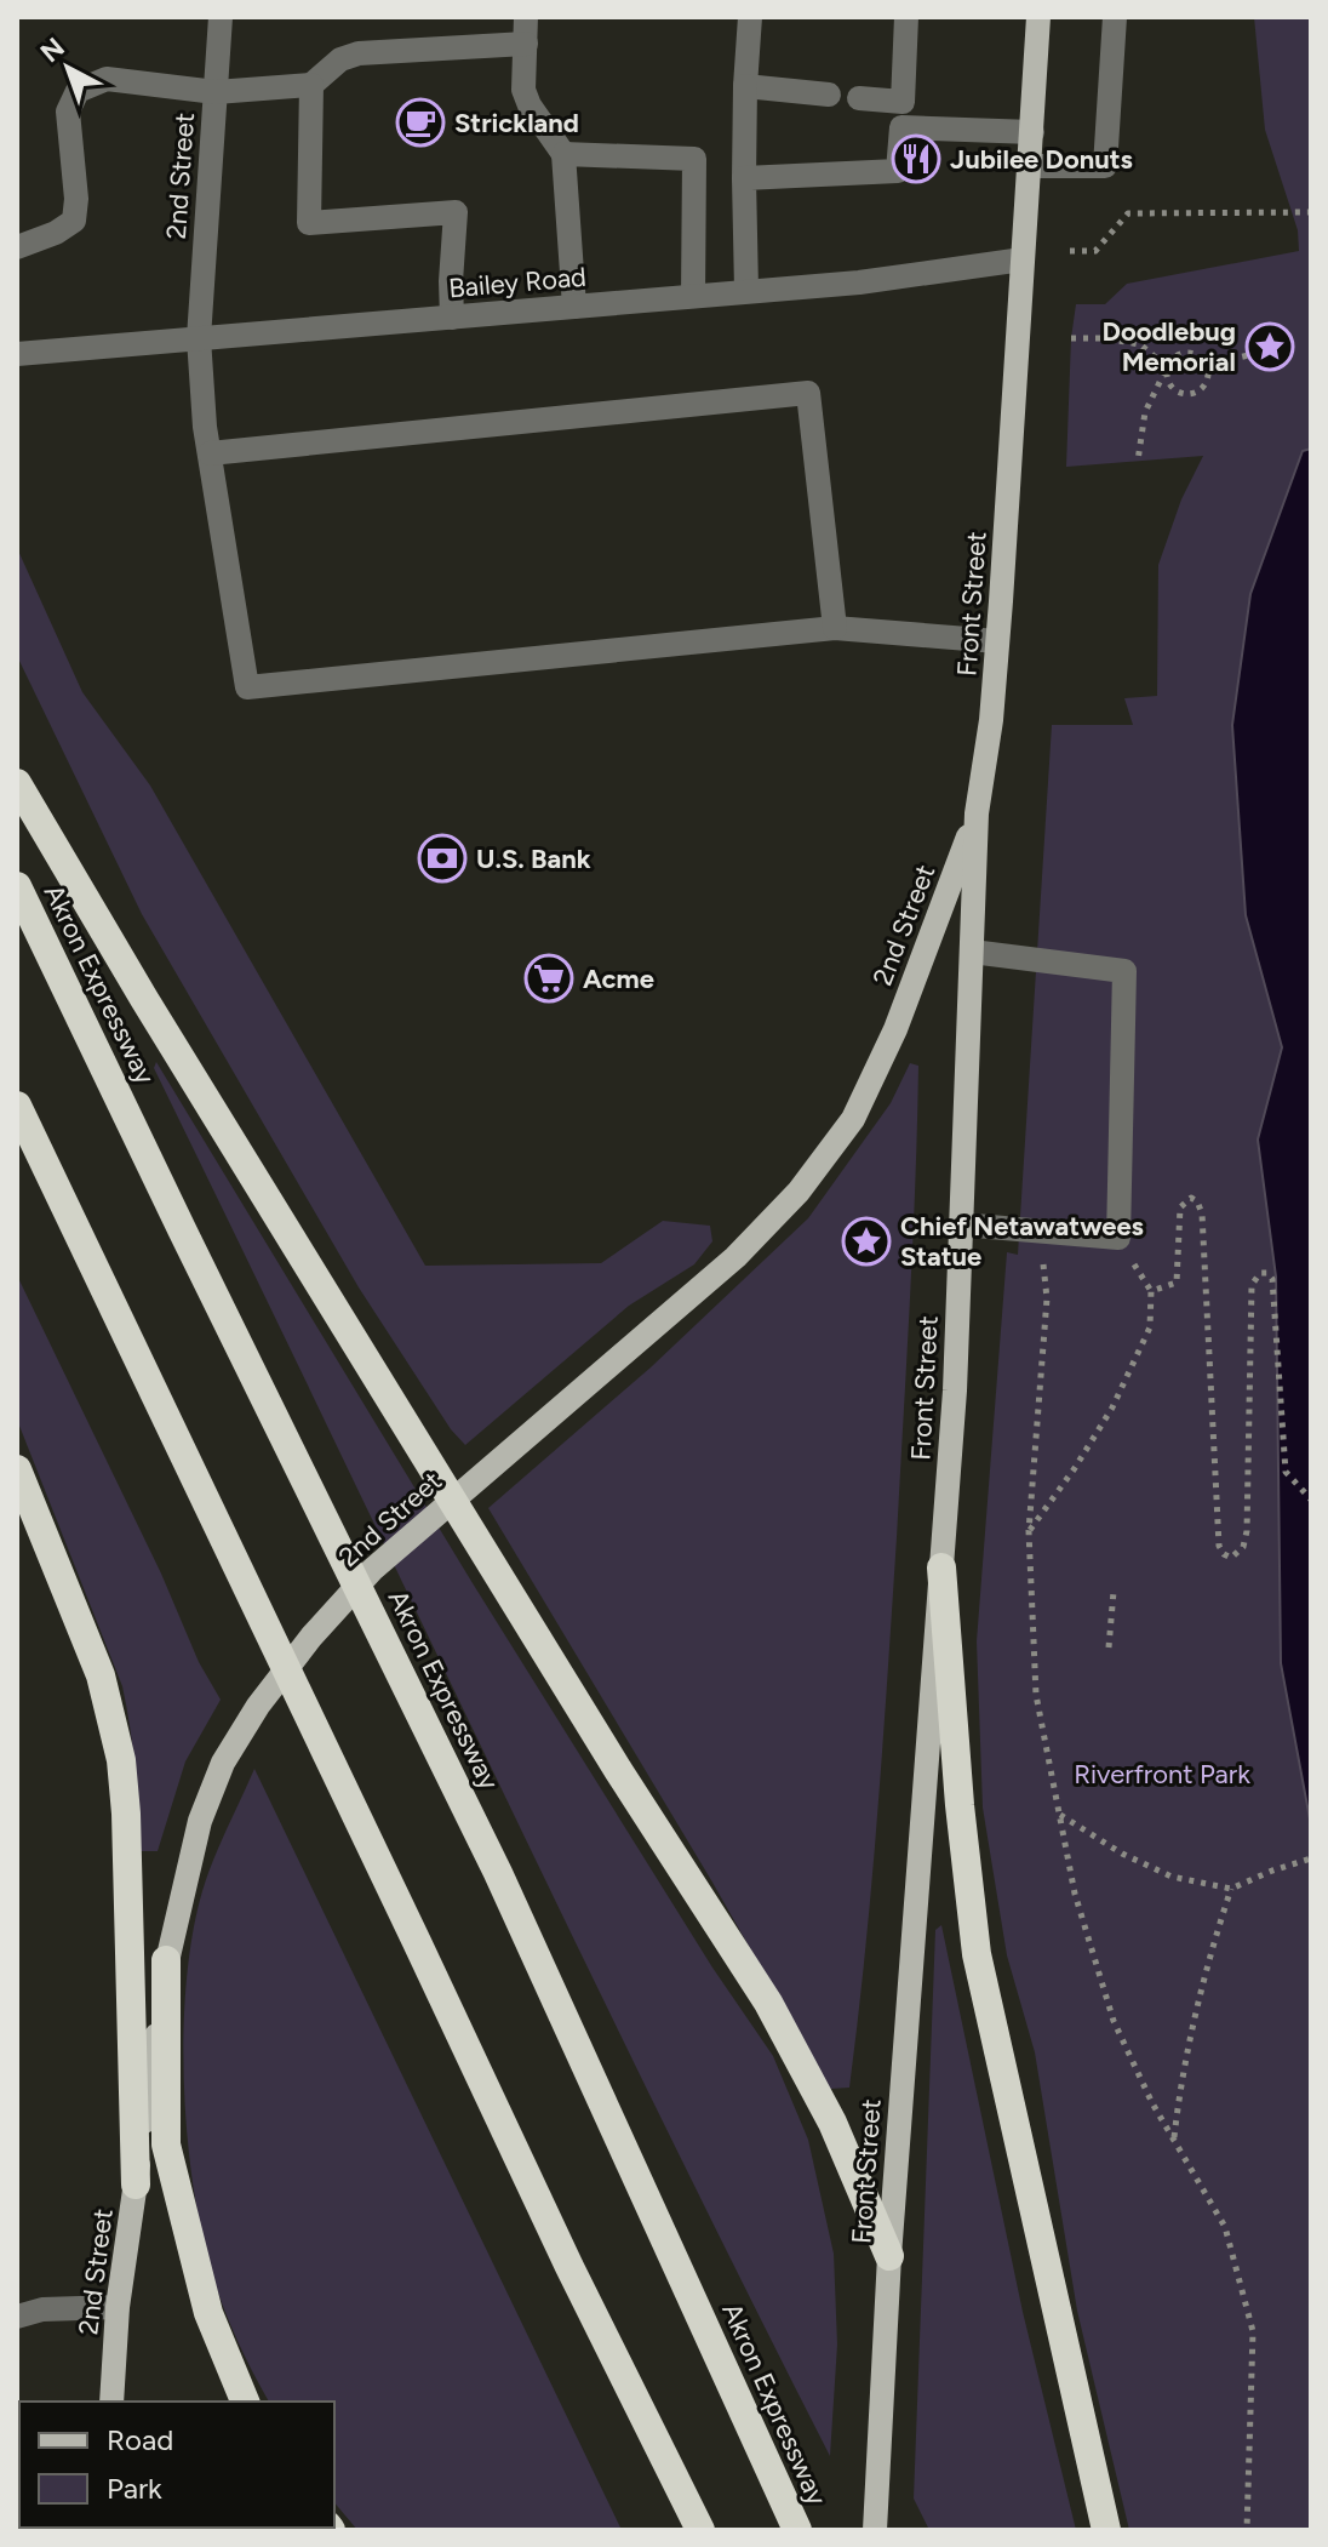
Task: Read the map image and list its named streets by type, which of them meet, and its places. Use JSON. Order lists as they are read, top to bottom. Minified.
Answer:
{"streets":{"highway":["Akron Expressway"],"main road":["2nd Street","Front Street"],"street":["Bailey Road"]},"crossings":[["2nd Street","Bailey Road"],["2nd Street","Front Street"],["Bailey Road","Front Street"]],"parks":["Riverfront Park"],"places":{"cafe":["Strickland"],"restaurant":["Jubilee Donuts"],"place":["Doodlebug Memorial","Chief Netawatwees Statue"],"bank":["U.S. Bank"],"supermarket":["Acme"]},"legend":["Road","Park"],"north":"top left"}
